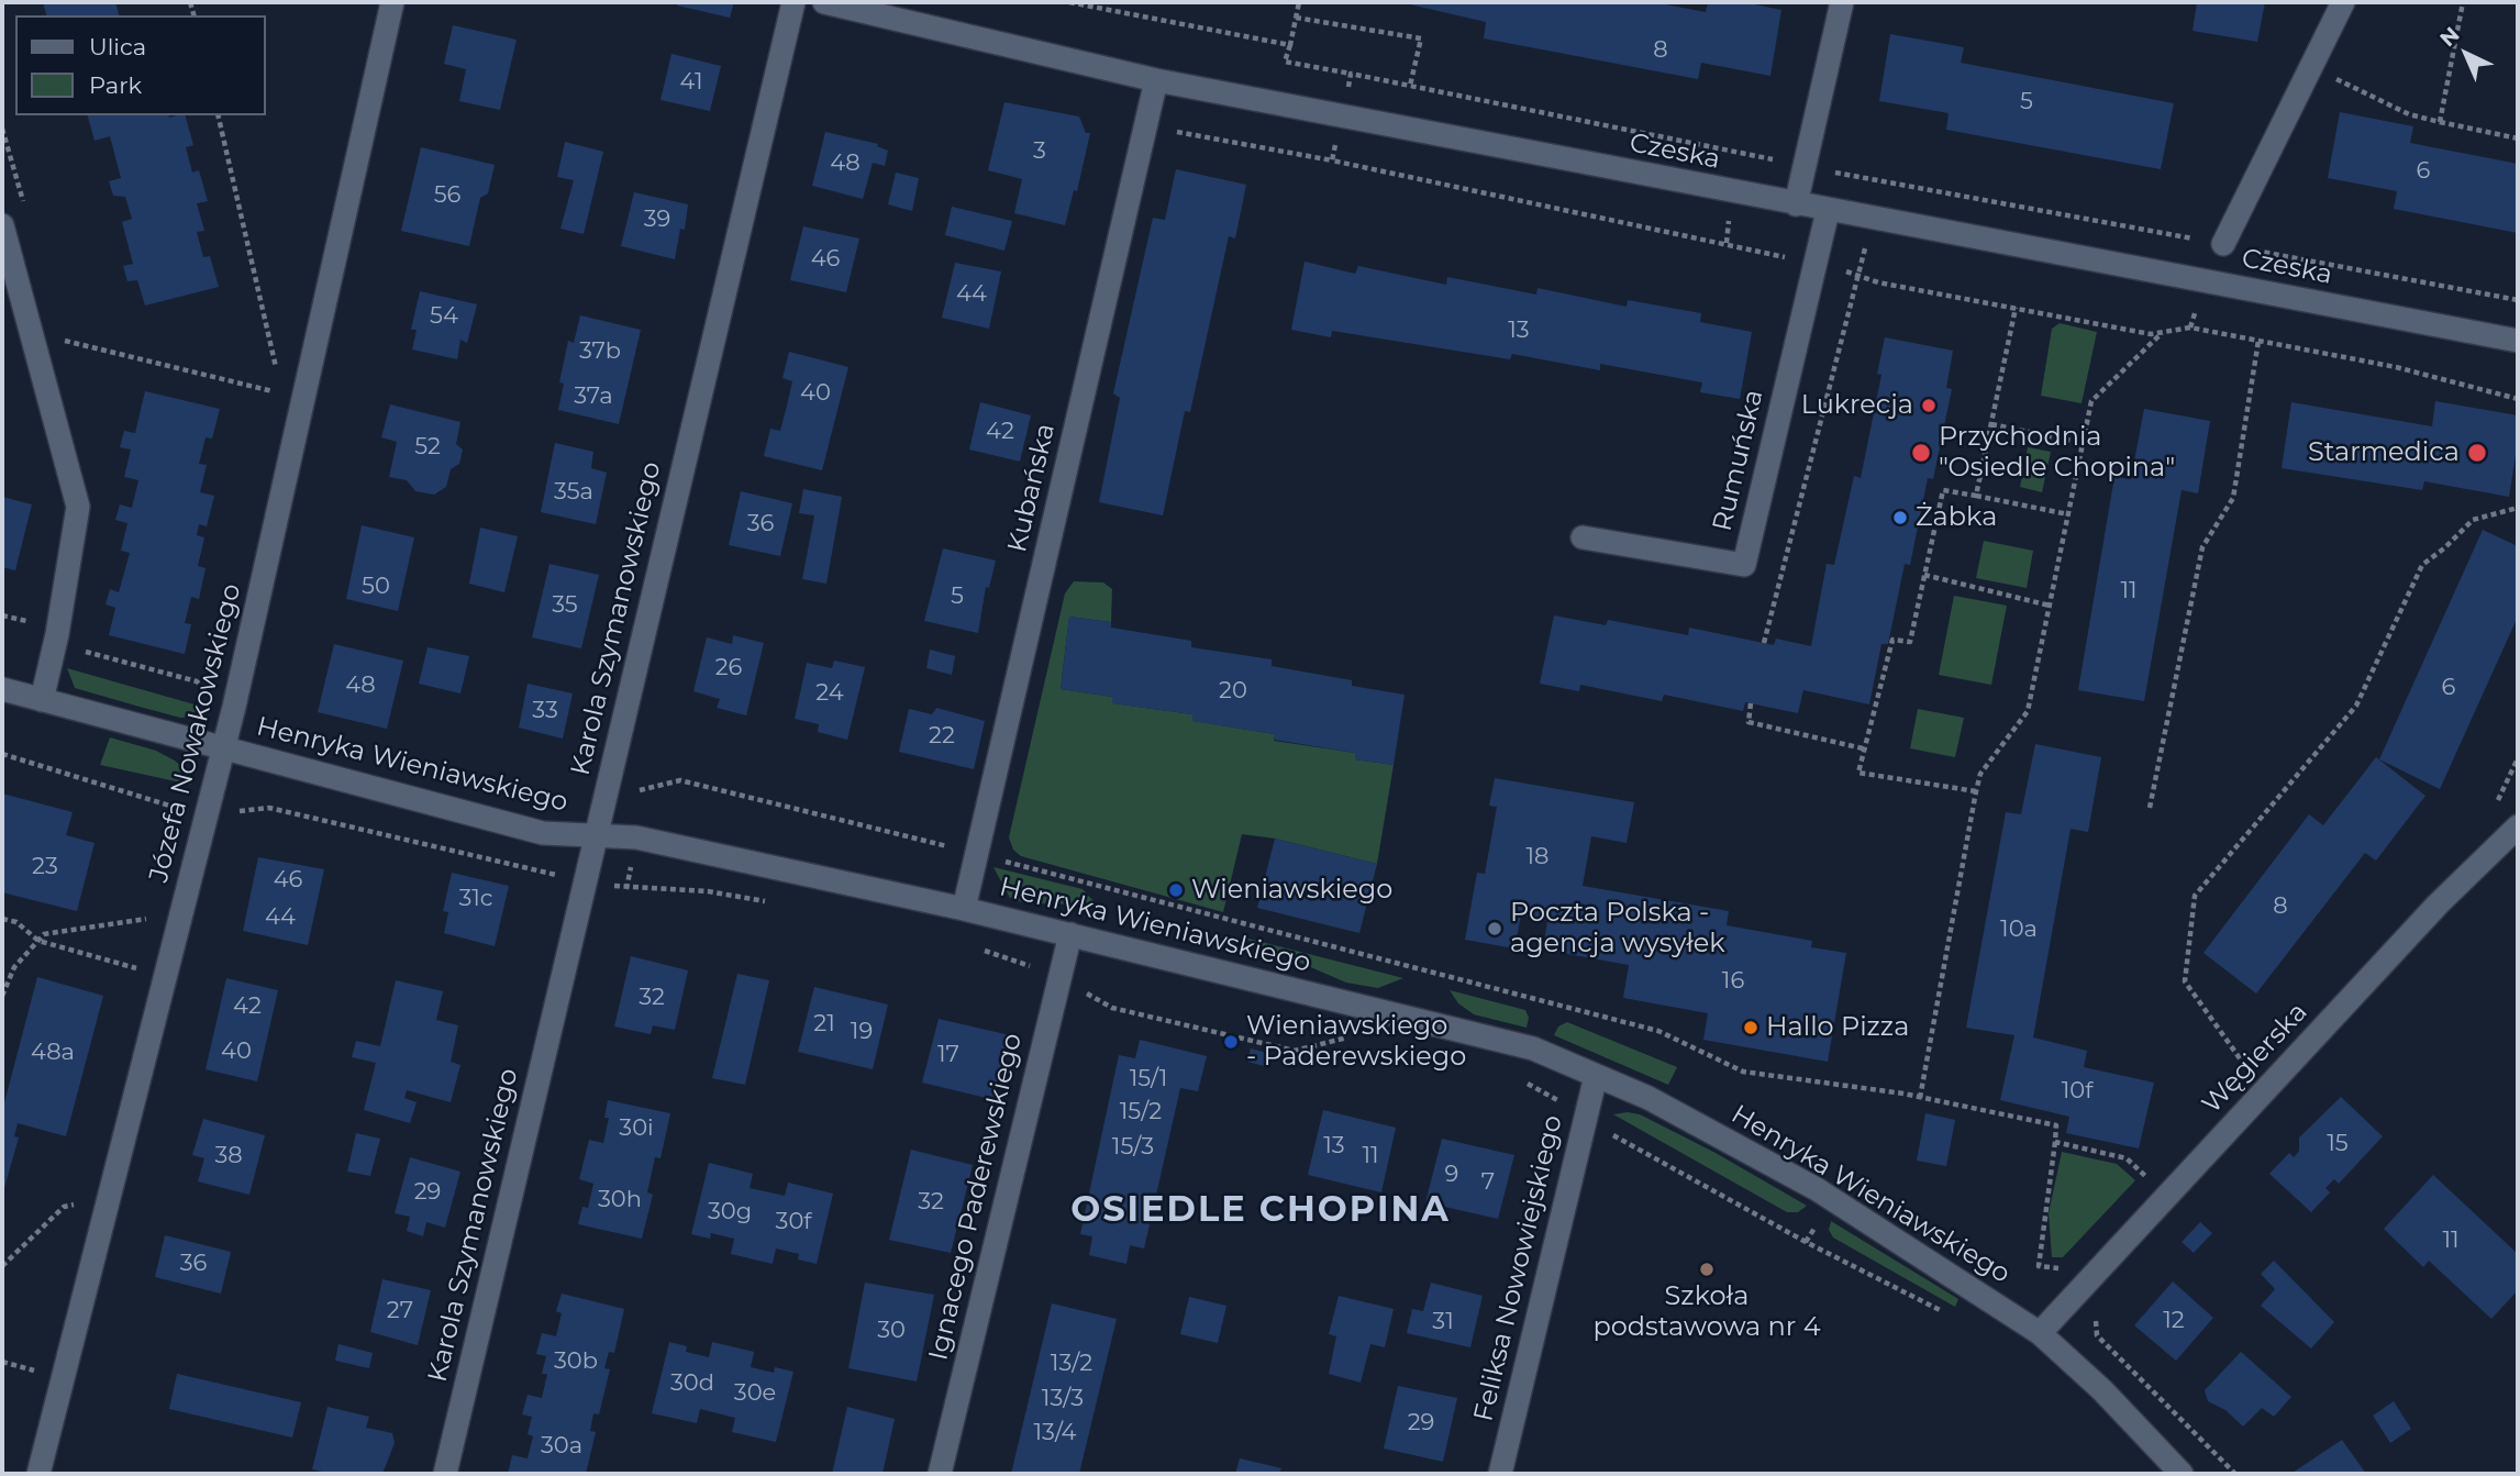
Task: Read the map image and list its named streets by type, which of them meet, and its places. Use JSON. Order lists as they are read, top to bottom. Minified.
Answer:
{"streets":{"street":["Czeska","Rumuńska","Kubańska","Karola Szymanowskiego","Józefa Nowakowskiego","Henryka Wieniawskiego","Węgierska","Ignacego Paderewskiego","Feliksa Nowowiejskiego"]},"crossings":[["Czeska","Rumuńska"],["Czeska","Kubańska"],["Kubańska","Henryka Wieniawskiego"],["Karola Szymanowskiego","Henryka Wieniawskiego"],["Józefa Nowakowskiego","Henryka Wieniawskiego"],["Henryka Wieniawskiego","Węgierska"],["Henryka Wieniawskiego","Ignacego Paderewskiego"],["Henryka Wieniawskiego","Feliksa Nowowiejskiego"]],"districts":["OSIEDLE CHOPINA"],"places":["Lukrecja","Przychodnia \"Osiedle Chopina\"","Starmedica","Żabka","Wieniawskiego","Poczta Polska - agencja wysyłek","Hallo Pizza","Wieniawskiego - Paderewskiego","Szkoła podstawowa nr 4"],"house_numbers":["8","41","5","3","48","6","56","39","46","44","54","13","37b","40","37a","42","52","35a","36","50","11","5","35","26","48","6","20","24","33","22","18","23","46","31c","8","44","10a","16","32","42","21","19","40","48a","17","15/1","10f","15/2","30i","15","13","15/3","38","11","9","7","29","30h","32","30g","30f","11","36","27","12","31","30","30b","13/2","30d","30e","13/3","29","13/4","30a"],"legend":["Ulica","Park"],"north":"top left"}
